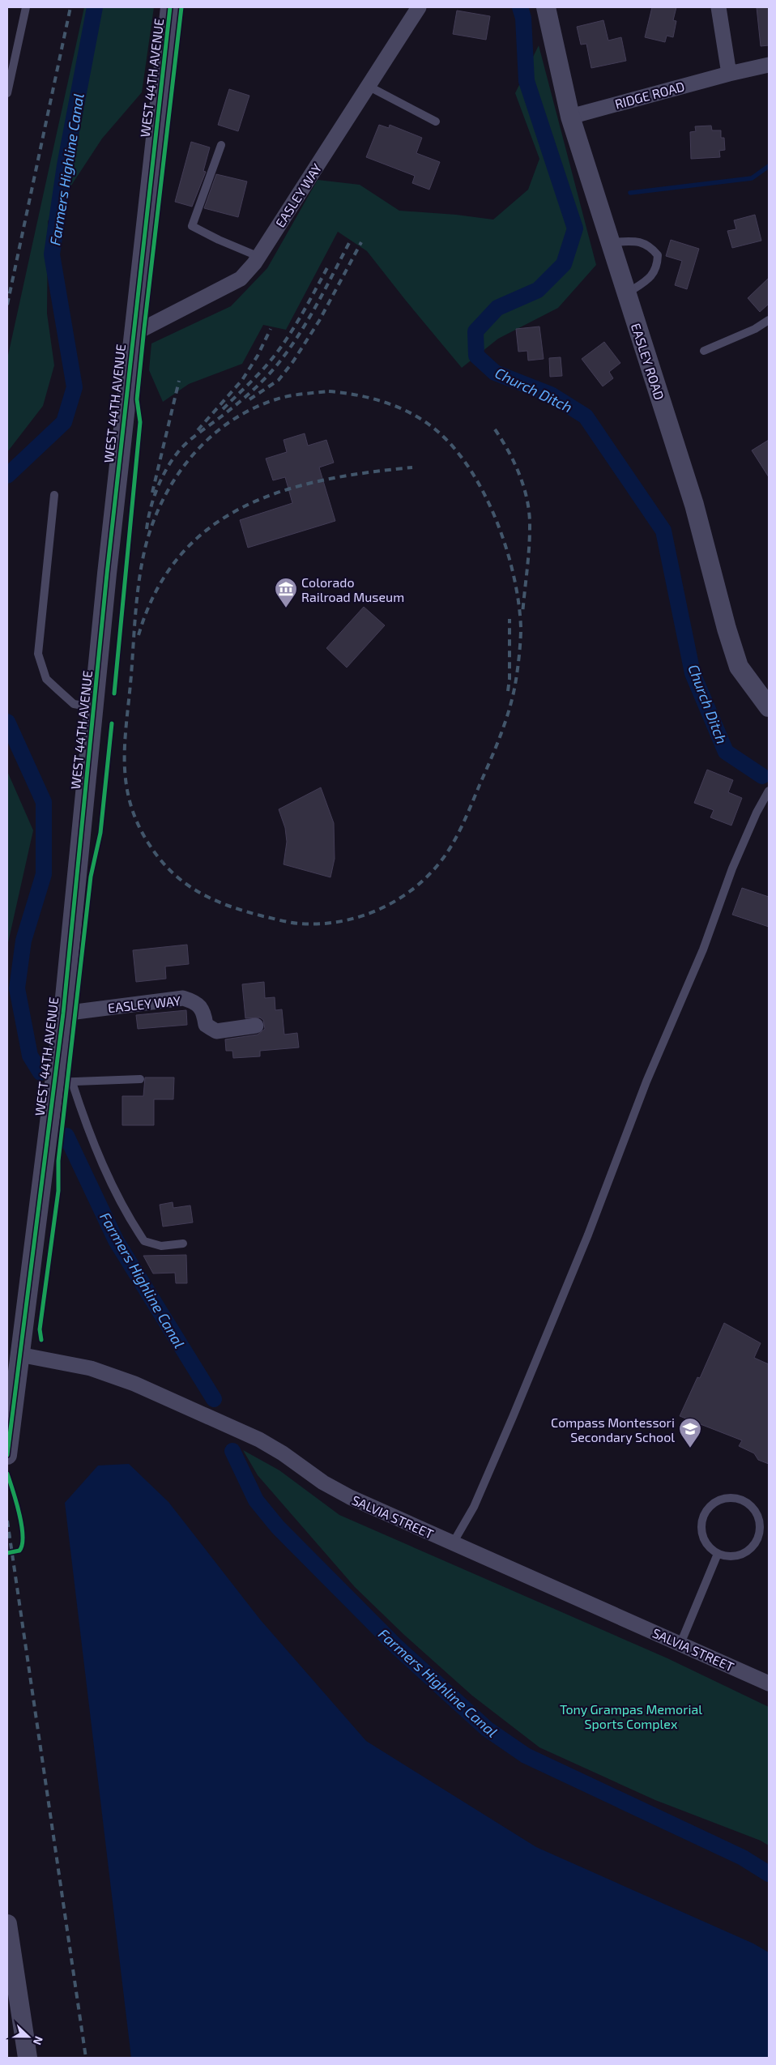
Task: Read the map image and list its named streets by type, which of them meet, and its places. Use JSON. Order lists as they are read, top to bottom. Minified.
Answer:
{"streets":{"street":["WEST 44TH AVENUE","RIDGE ROAD","EASLEY WAY","EASLEY ROAD","SALVIA STREET"]},"crossings":[["WEST 44TH AVENUE","EASLEY WAY"],["WEST 44TH AVENUE","SALVIA STREET"],["RIDGE ROAD","EASLEY ROAD"]],"water":["Farmers Highline Canal","Church Ditch"],"parks":["Tony Grampas Memorial Sports Complex"],"places":{"museum":["Colorado Railroad Museum"],"school or university":["Compass Montessori Secondary School"]},"north":"right"}
